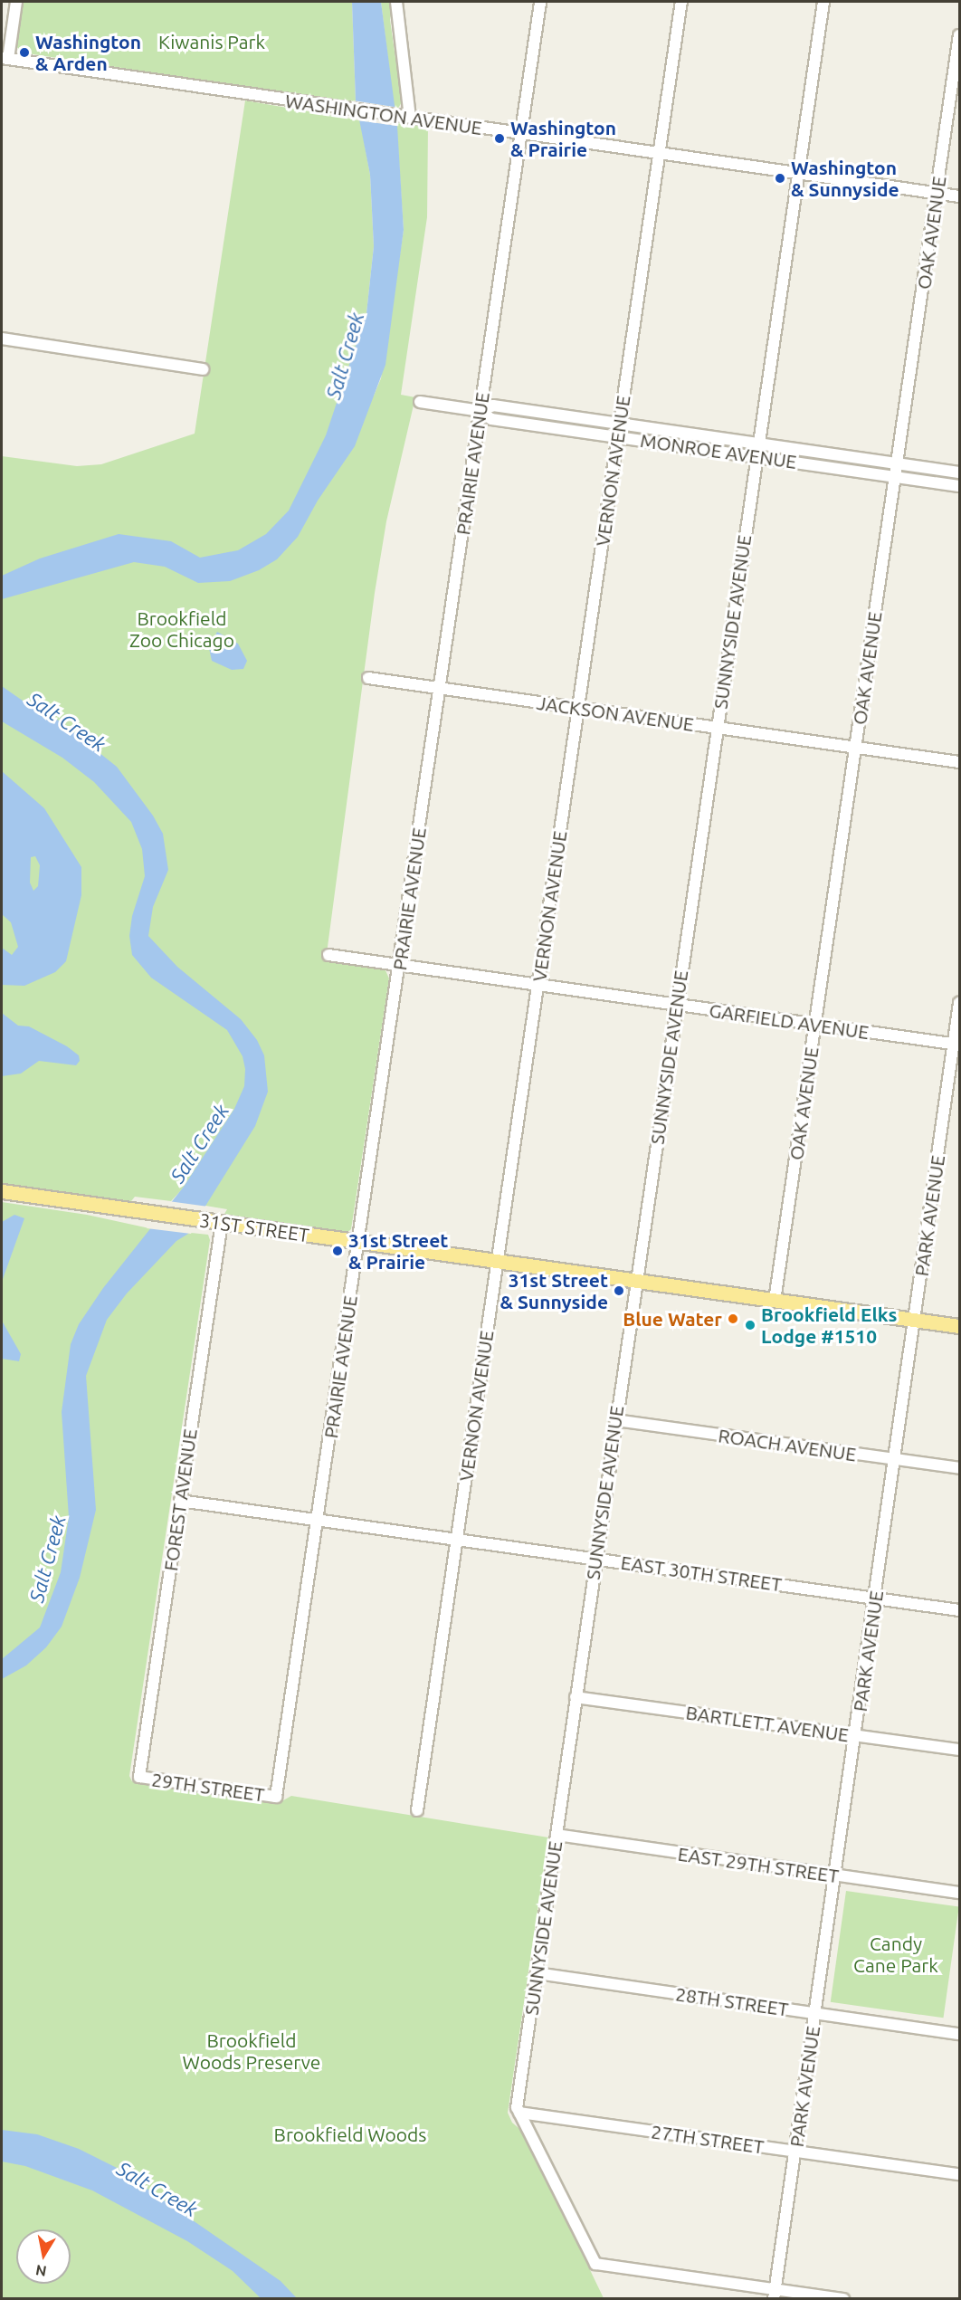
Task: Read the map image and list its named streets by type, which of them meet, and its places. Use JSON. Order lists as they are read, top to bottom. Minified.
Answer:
{"streets":{"main road":["31ST STREET"],"street":["WASHINGTON AVENUE","OAK AVENUE","MONROE AVENUE","PRAIRIE AVENUE","VERNON AVENUE","SUNNYSIDE AVENUE","JACKSON AVENUE","GARFIELD AVENUE","PARK AVENUE","ROACH AVENUE","FOREST AVENUE","EAST 30TH STREET","BARTLETT AVENUE","29TH STREET","EAST 29TH STREET","28TH STREET","27TH STREET"]},"crossings":[["WASHINGTON AVENUE","OAK AVENUE"],["WASHINGTON AVENUE","PRAIRIE AVENUE"],["WASHINGTON AVENUE","VERNON AVENUE"],["WASHINGTON AVENUE","SUNNYSIDE AVENUE"],["OAK AVENUE","MONROE AVENUE"],["OAK AVENUE","JACKSON AVENUE"],["OAK AVENUE","GARFIELD AVENUE"],["OAK AVENUE","31ST STREET"],["MONROE AVENUE","PRAIRIE AVENUE"],["MONROE AVENUE","VERNON AVENUE"],["MONROE AVENUE","SUNNYSIDE AVENUE"],["PRAIRIE AVENUE","JACKSON AVENUE"],["PRAIRIE AVENUE","GARFIELD AVENUE"],["PRAIRIE AVENUE","31ST STREET"],["PRAIRIE AVENUE","EAST 30TH STREET"],["PRAIRIE AVENUE","29TH STREET"],["VERNON AVENUE","JACKSON AVENUE"],["VERNON AVENUE","GARFIELD AVENUE"],["VERNON AVENUE","31ST STREET"],["VERNON AVENUE","EAST 30TH STREET"],["SUNNYSIDE AVENUE","JACKSON AVENUE"],["SUNNYSIDE AVENUE","GARFIELD AVENUE"],["SUNNYSIDE AVENUE","31ST STREET"],["SUNNYSIDE AVENUE","ROACH AVENUE"],["SUNNYSIDE AVENUE","EAST 30TH STREET"],["SUNNYSIDE AVENUE","BARTLETT AVENUE"],["SUNNYSIDE AVENUE","EAST 29TH STREET"],["SUNNYSIDE AVENUE","28TH STREET"],["SUNNYSIDE AVENUE","27TH STREET"],["GARFIELD AVENUE","PARK AVENUE"],["PARK AVENUE","31ST STREET"],["PARK AVENUE","ROACH AVENUE"],["PARK AVENUE","EAST 30TH STREET"],["PARK AVENUE","BARTLETT AVENUE"],["PARK AVENUE","EAST 29TH STREET"],["PARK AVENUE","28TH STREET"],["PARK AVENUE","27TH STREET"],["31ST STREET","FOREST AVENUE"],["FOREST AVENUE","EAST 30TH STREET"],["FOREST AVENUE","29TH STREET"]],"water":["Salt Creek"],"parks":["Kiwanis Park","Brookfield Zoo Chicago","Candy Cane Park","Brookfield Woods Preserve","Brookfield Woods"],"places":["Washington & Arden","Washington & Prairie","Washington & Sunnyside","31st Street & Prairie","31st Street & Sunnyside","Blue Water","Brookfield Elks Lodge #1510"],"north":"bottom"}
